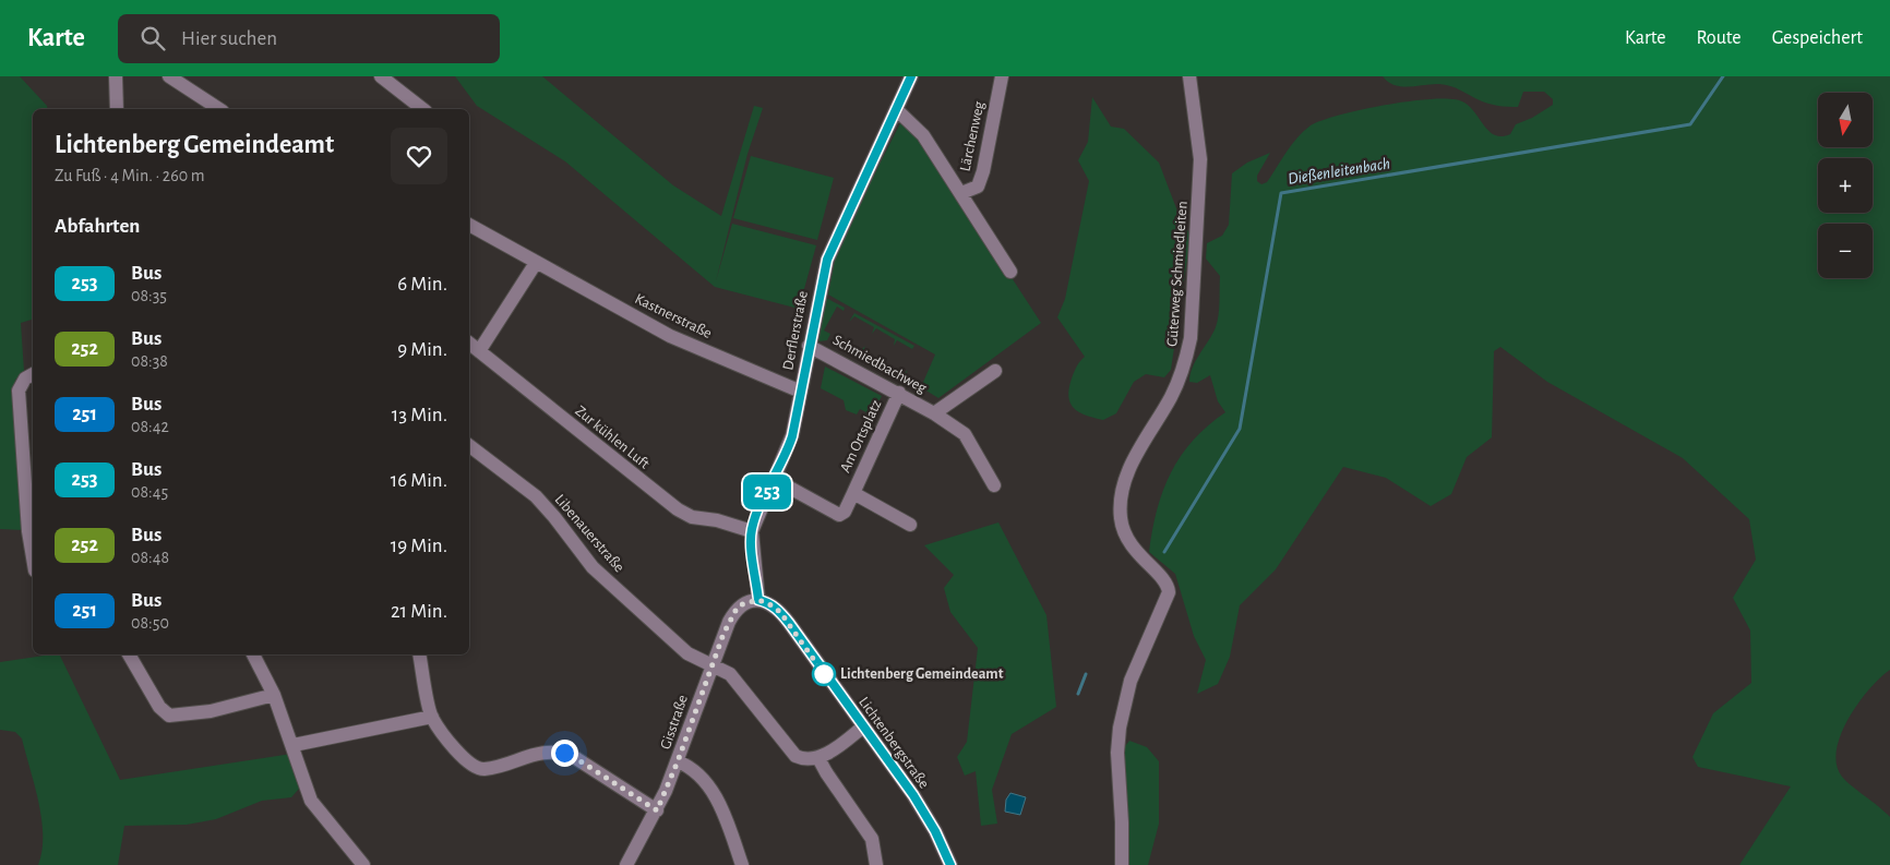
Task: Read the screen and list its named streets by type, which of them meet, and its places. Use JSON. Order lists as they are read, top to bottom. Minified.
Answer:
{"streets":{"street":["Lärchenweg","Güterweg Schmiedleiten","Kastnerstraße","Derflerstraße","Schmiedbachweg","Am Ortsplatz","Zur kühlen Luft","Libenauerstraße","Gisstraße","Lichtenbergstraße"]},"crossings":[["Lärchenweg","Derflerstraße"],["Kastnerstraße","Derflerstraße"],["Derflerstraße","Schmiedbachweg"],["Derflerstraße","Am Ortsplatz"],["Derflerstraße","Zur kühlen Luft"],["Derflerstraße","Gisstraße"],["Derflerstraße","Lichtenbergstraße"],["Schmiedbachweg","Am Ortsplatz"],["Libenauerstraße","Gisstraße"],["Gisstraße","Lichtenbergstraße"]],"water":["Dießenleitenbach"],"places":["Lichtenberg Gemeindeamt"],"lines":["bus line 253"],"north":"bottom","page":{"header":"Karte","search":"Hier suchen","nav":["Karte","Route","Gespeichert"],"on_map":"253","map_buttons":["+","−"],"heading":[["Lichtenberg Gemeindeamt","Zu Fuß · 4 Min. · 260 m"],"Abfahrten"],"list":[{"mark":"253","name":"Bus","note":"08:35","value":"6 Min."},{"mark":"252","name":"Bus","note":"08:38","value":"9 Min."},{"mark":"251","name":"Bus","note":"08:42","value":"13 Min."},{"mark":"253","name":"Bus","note":"08:45","value":"16 Min."},{"mark":"252","name":"Bus","note":"08:48","value":"19 Min."},{"mark":"251","name":"Bus","note":"08:50","value":"21 Min."}]}}
